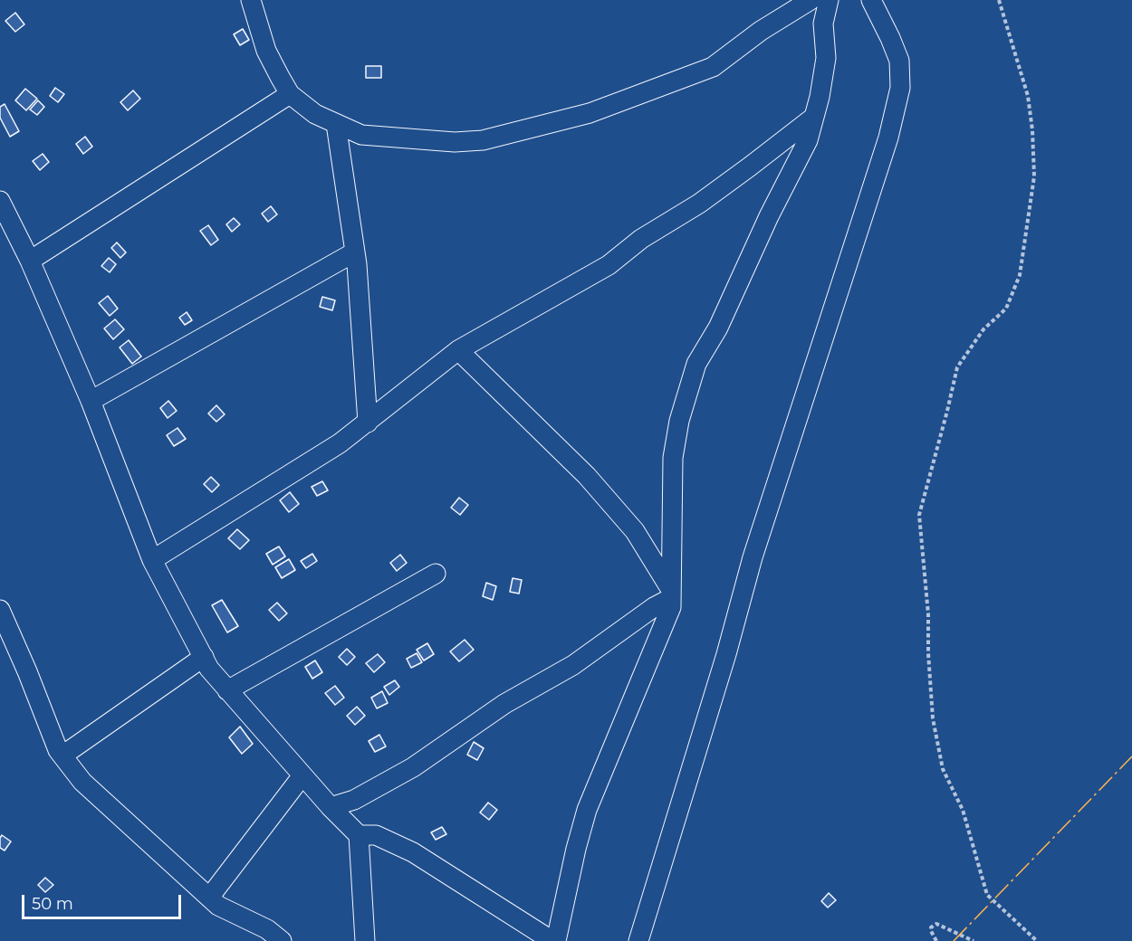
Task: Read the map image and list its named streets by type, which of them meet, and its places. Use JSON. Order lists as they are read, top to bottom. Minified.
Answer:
{"scale_bar":"50 m"}
